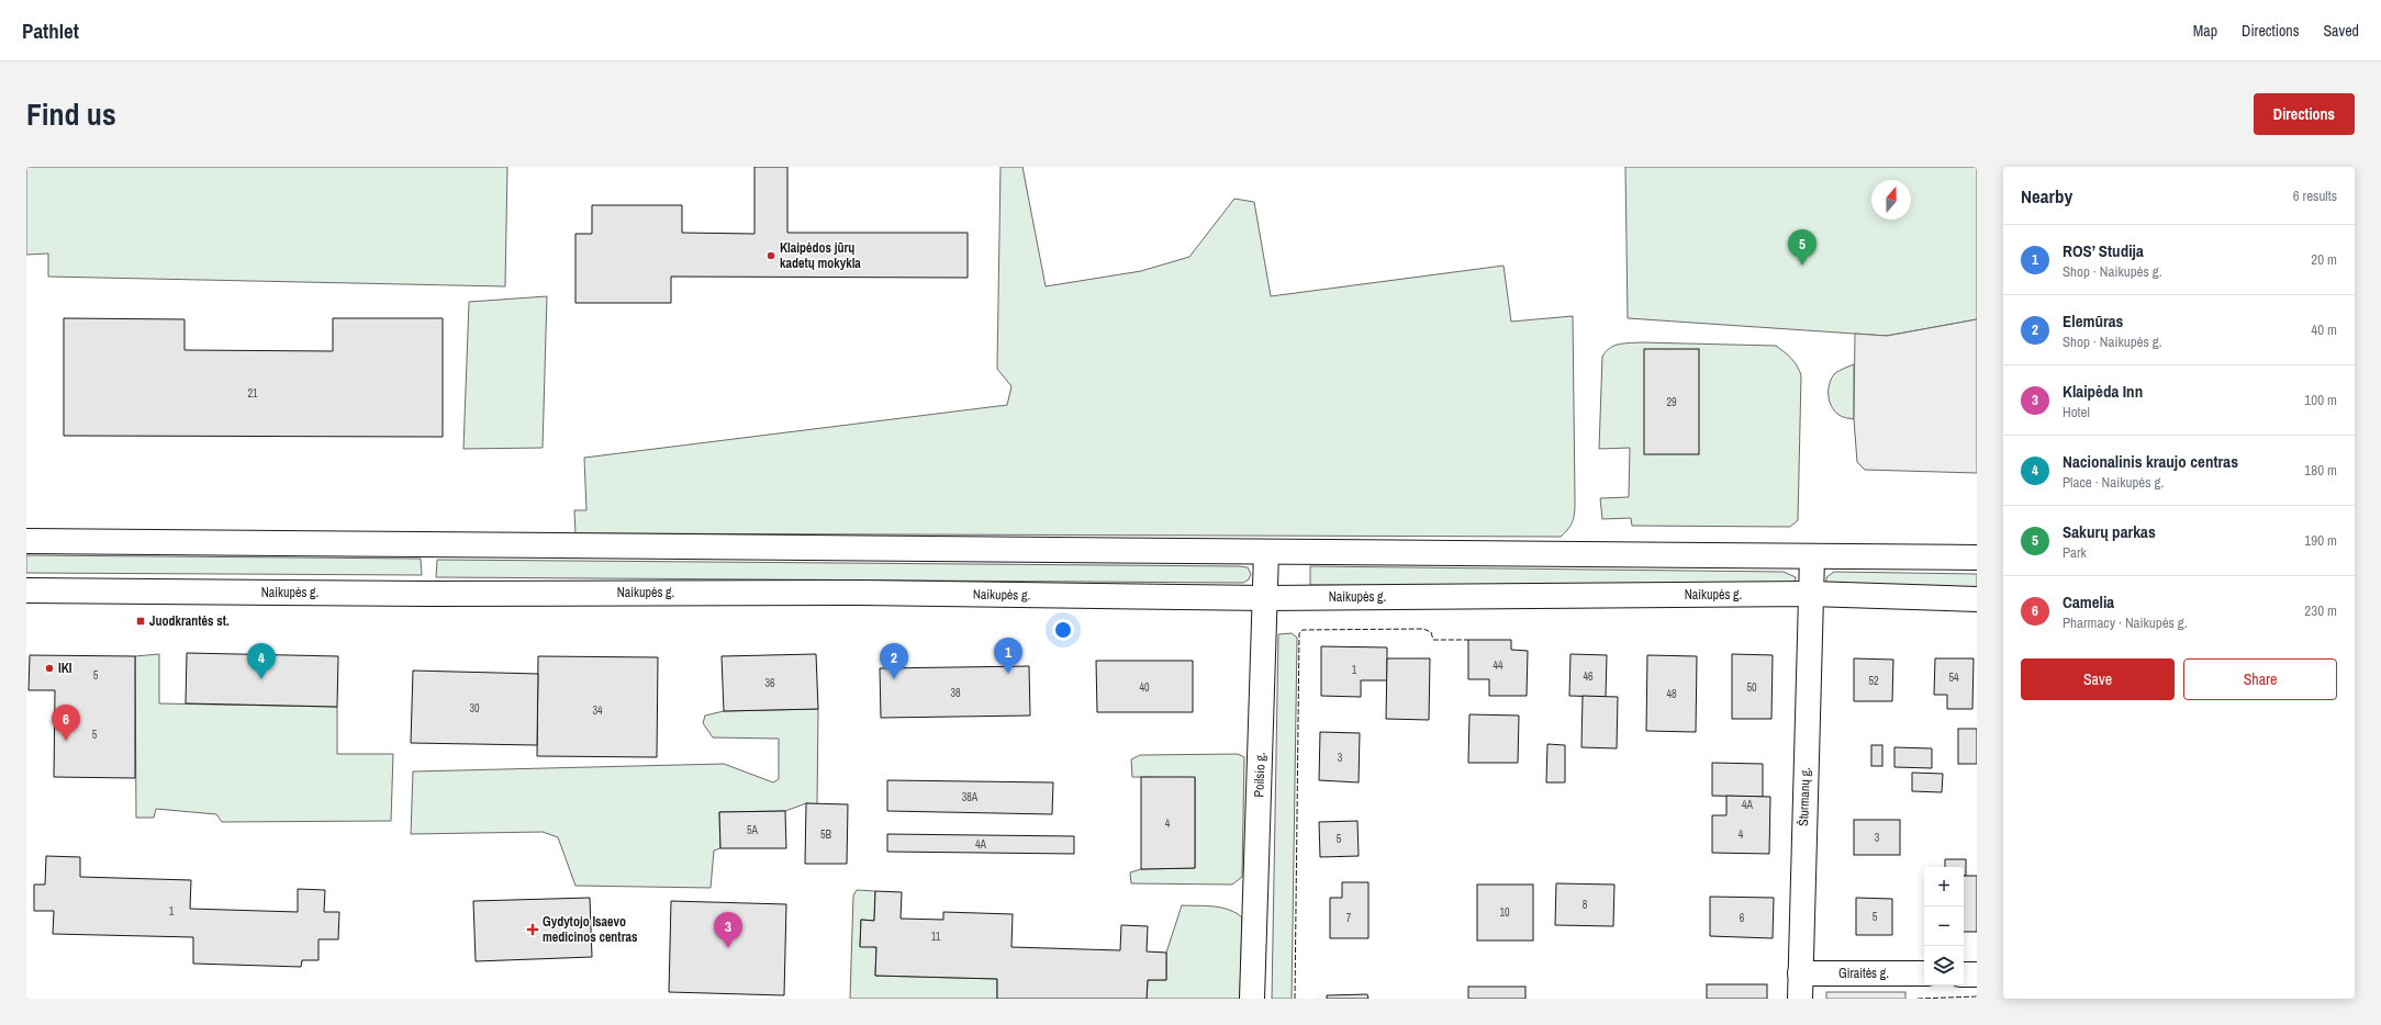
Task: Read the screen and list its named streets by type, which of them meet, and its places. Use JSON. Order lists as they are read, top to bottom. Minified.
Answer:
{"streets":{"street":["Naikupės g.","Poilsio g.","Šturmanų g.","Giraitės g."]},"crossings":[["Naikupės g.","Poilsio g."],["Naikupės g.","Šturmanų g."],["Šturmanų g.","Giraitės g."]],"places":{"other":["Klaipėdos jūrų kadetų mokykla","IKI"],"transit":["Juodkrantės st."],"health":["Gydytojo Isaevo medicinos centras"]},"house_numbers":["21","29","44","1","5","46","54","52","36","40","50","38","48","30","34","5","3","38A","4A","4","5A","5B","4","3","5","4A","8","1","10","5","7","6","11"],"north":"top","page":{"header":"Pathlet","nav":["Map","Directions","Saved"],"title":"Find us","buttons":["Directions",["Save","Share"]],"heading":["Nearby","6 results"],"list":[{"mark":"1","name":"ROS’ Studija","note":"Shop · Naikupės g.","value":"20 m"},{"mark":"2","name":"Elemūras","note":"Shop · Naikupės g.","value":"40 m"},{"mark":"3","name":"Klaipėda Inn","note":"Hotel","value":"100 m"},{"mark":"4","name":"Nacionalinis kraujo centras","note":"Place · Naikupės g.","value":"180 m"},{"mark":"5","name":"Sakurų parkas","note":"Park","value":"190 m"},{"mark":"6","name":"Camelia","note":"Pharmacy · Naikupės g.","value":"230 m"}],"pins":["5","1","2","4","6","3"],"map_buttons":["+","−"]}}
